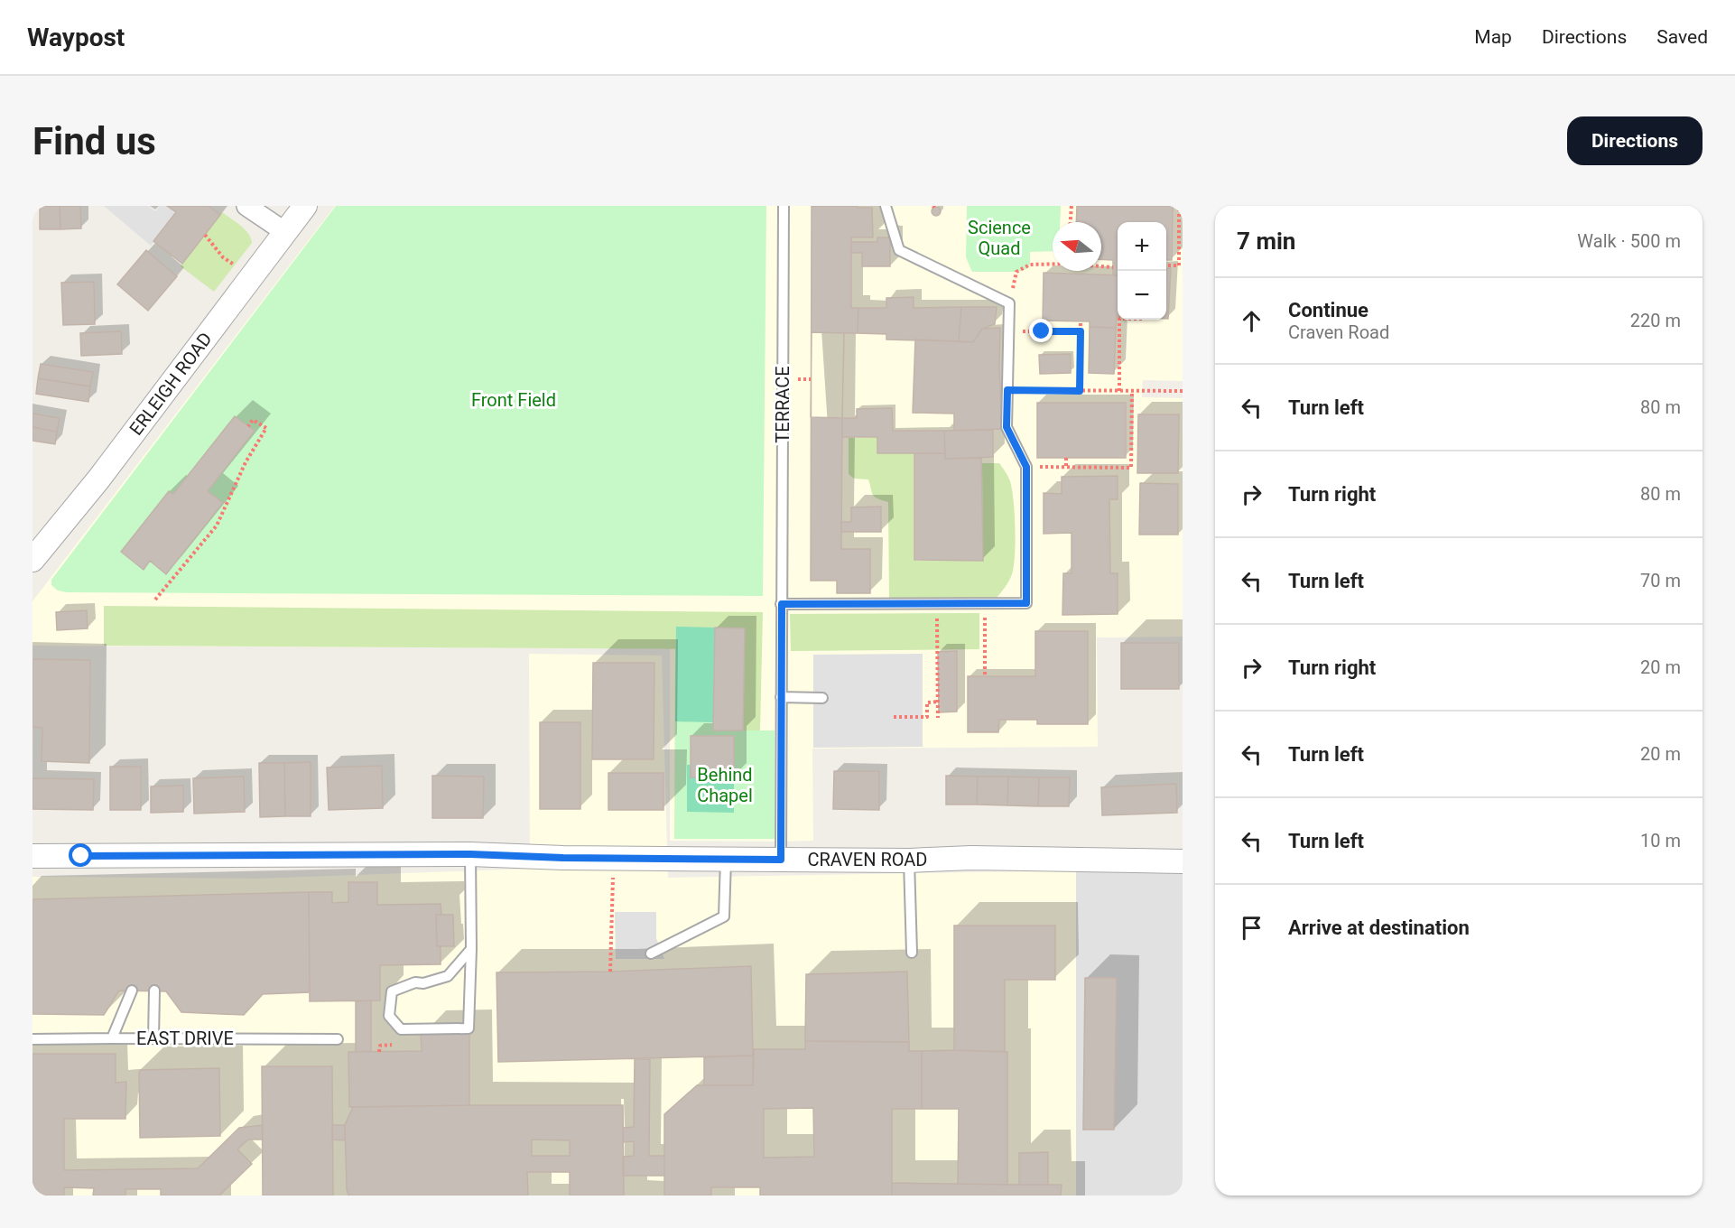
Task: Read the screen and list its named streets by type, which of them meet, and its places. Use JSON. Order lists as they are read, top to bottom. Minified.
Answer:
{"streets":{"street":["ERLEIGH ROAD","CRAVEN ROAD"],"lane":["TERRACE","EAST DRIVE"]},"crossings":[["TERRACE","CRAVEN ROAD"]],"parks":["Science Quad","Front Field","Behind Chapel"],"north":"left","page":{"header":"Waypost","nav":["Map","Directions","Saved"],"buttons":"Directions","title":"Find us","heading":["7 min","Walk · 500 m"],"map_buttons":["+","−"],"list":[["Continue","Craven Road","220 m"],["Turn left","80 m"],["Turn right","80 m"],["Turn left","70 m"],["Turn right","20 m"],["Turn left","20 m"],["Turn left","10 m"],"Arrive at destination"]}}
